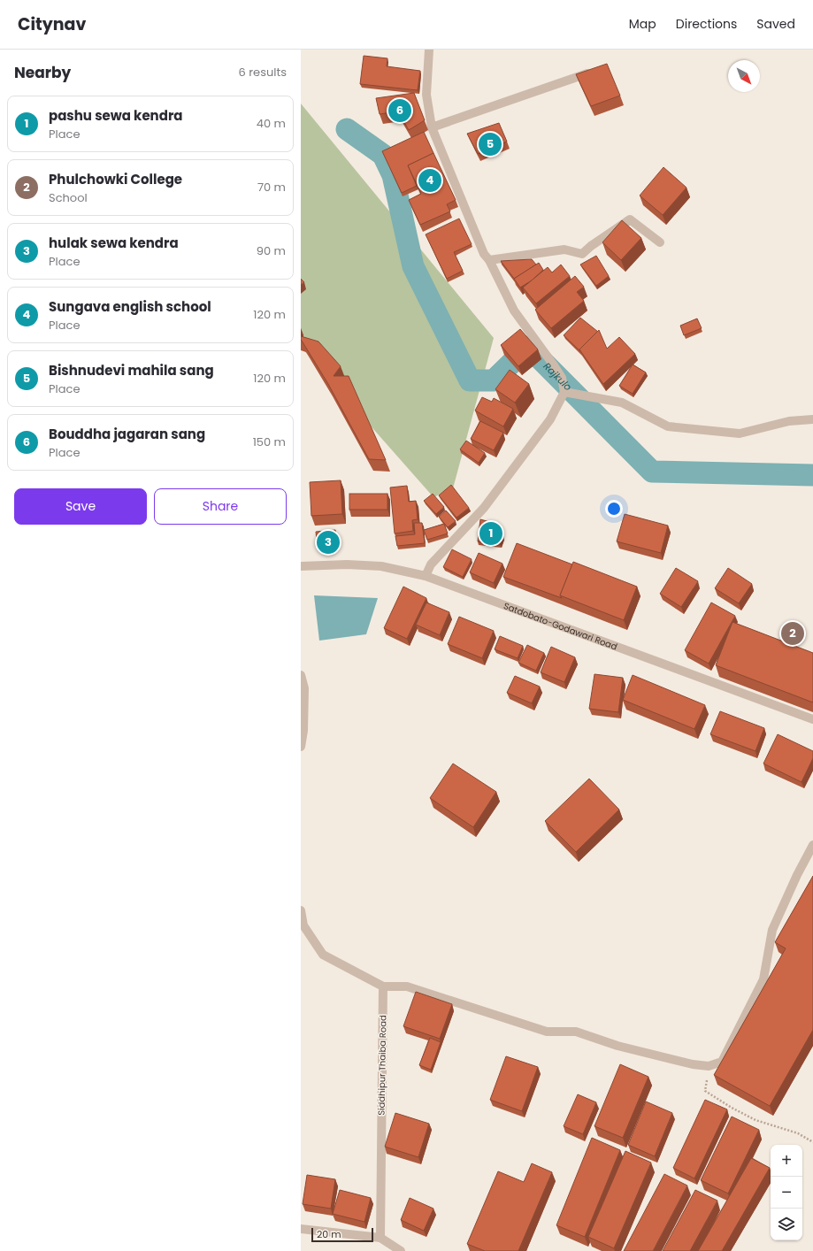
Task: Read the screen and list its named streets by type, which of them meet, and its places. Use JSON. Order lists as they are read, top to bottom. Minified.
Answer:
{"streets":{"street":["Satdobato-Godawari Road","Siddhipur Thaiba Road"]},"water":["Rajkulo"],"scale_bar":"20 m","north":"bottom right","page":{"header":"Citynav","nav":["Map","Directions","Saved"],"heading":["Nearby","6 results"],"list":[{"mark":"1","name":"pashu sewa kendra","note":"Place","value":"40 m"},{"mark":"2","name":"Phulchowki College","note":"School","value":"70 m"},{"mark":"3","name":"hulak sewa kendra","note":"Place","value":"90 m"},{"mark":"4","name":"Sungava english school","note":"Place","value":"120 m"},{"mark":"5","name":"Bishnudevi mahila sang","note":"Place","value":"120 m"},{"mark":"6","name":"Bouddha jagaran sang","note":"Place","value":"150 m"}],"pins":["6","5","4","1","3","2"],"buttons":["Save","Share"],"map_buttons":["+","−"],"scale":"20 m"}}
